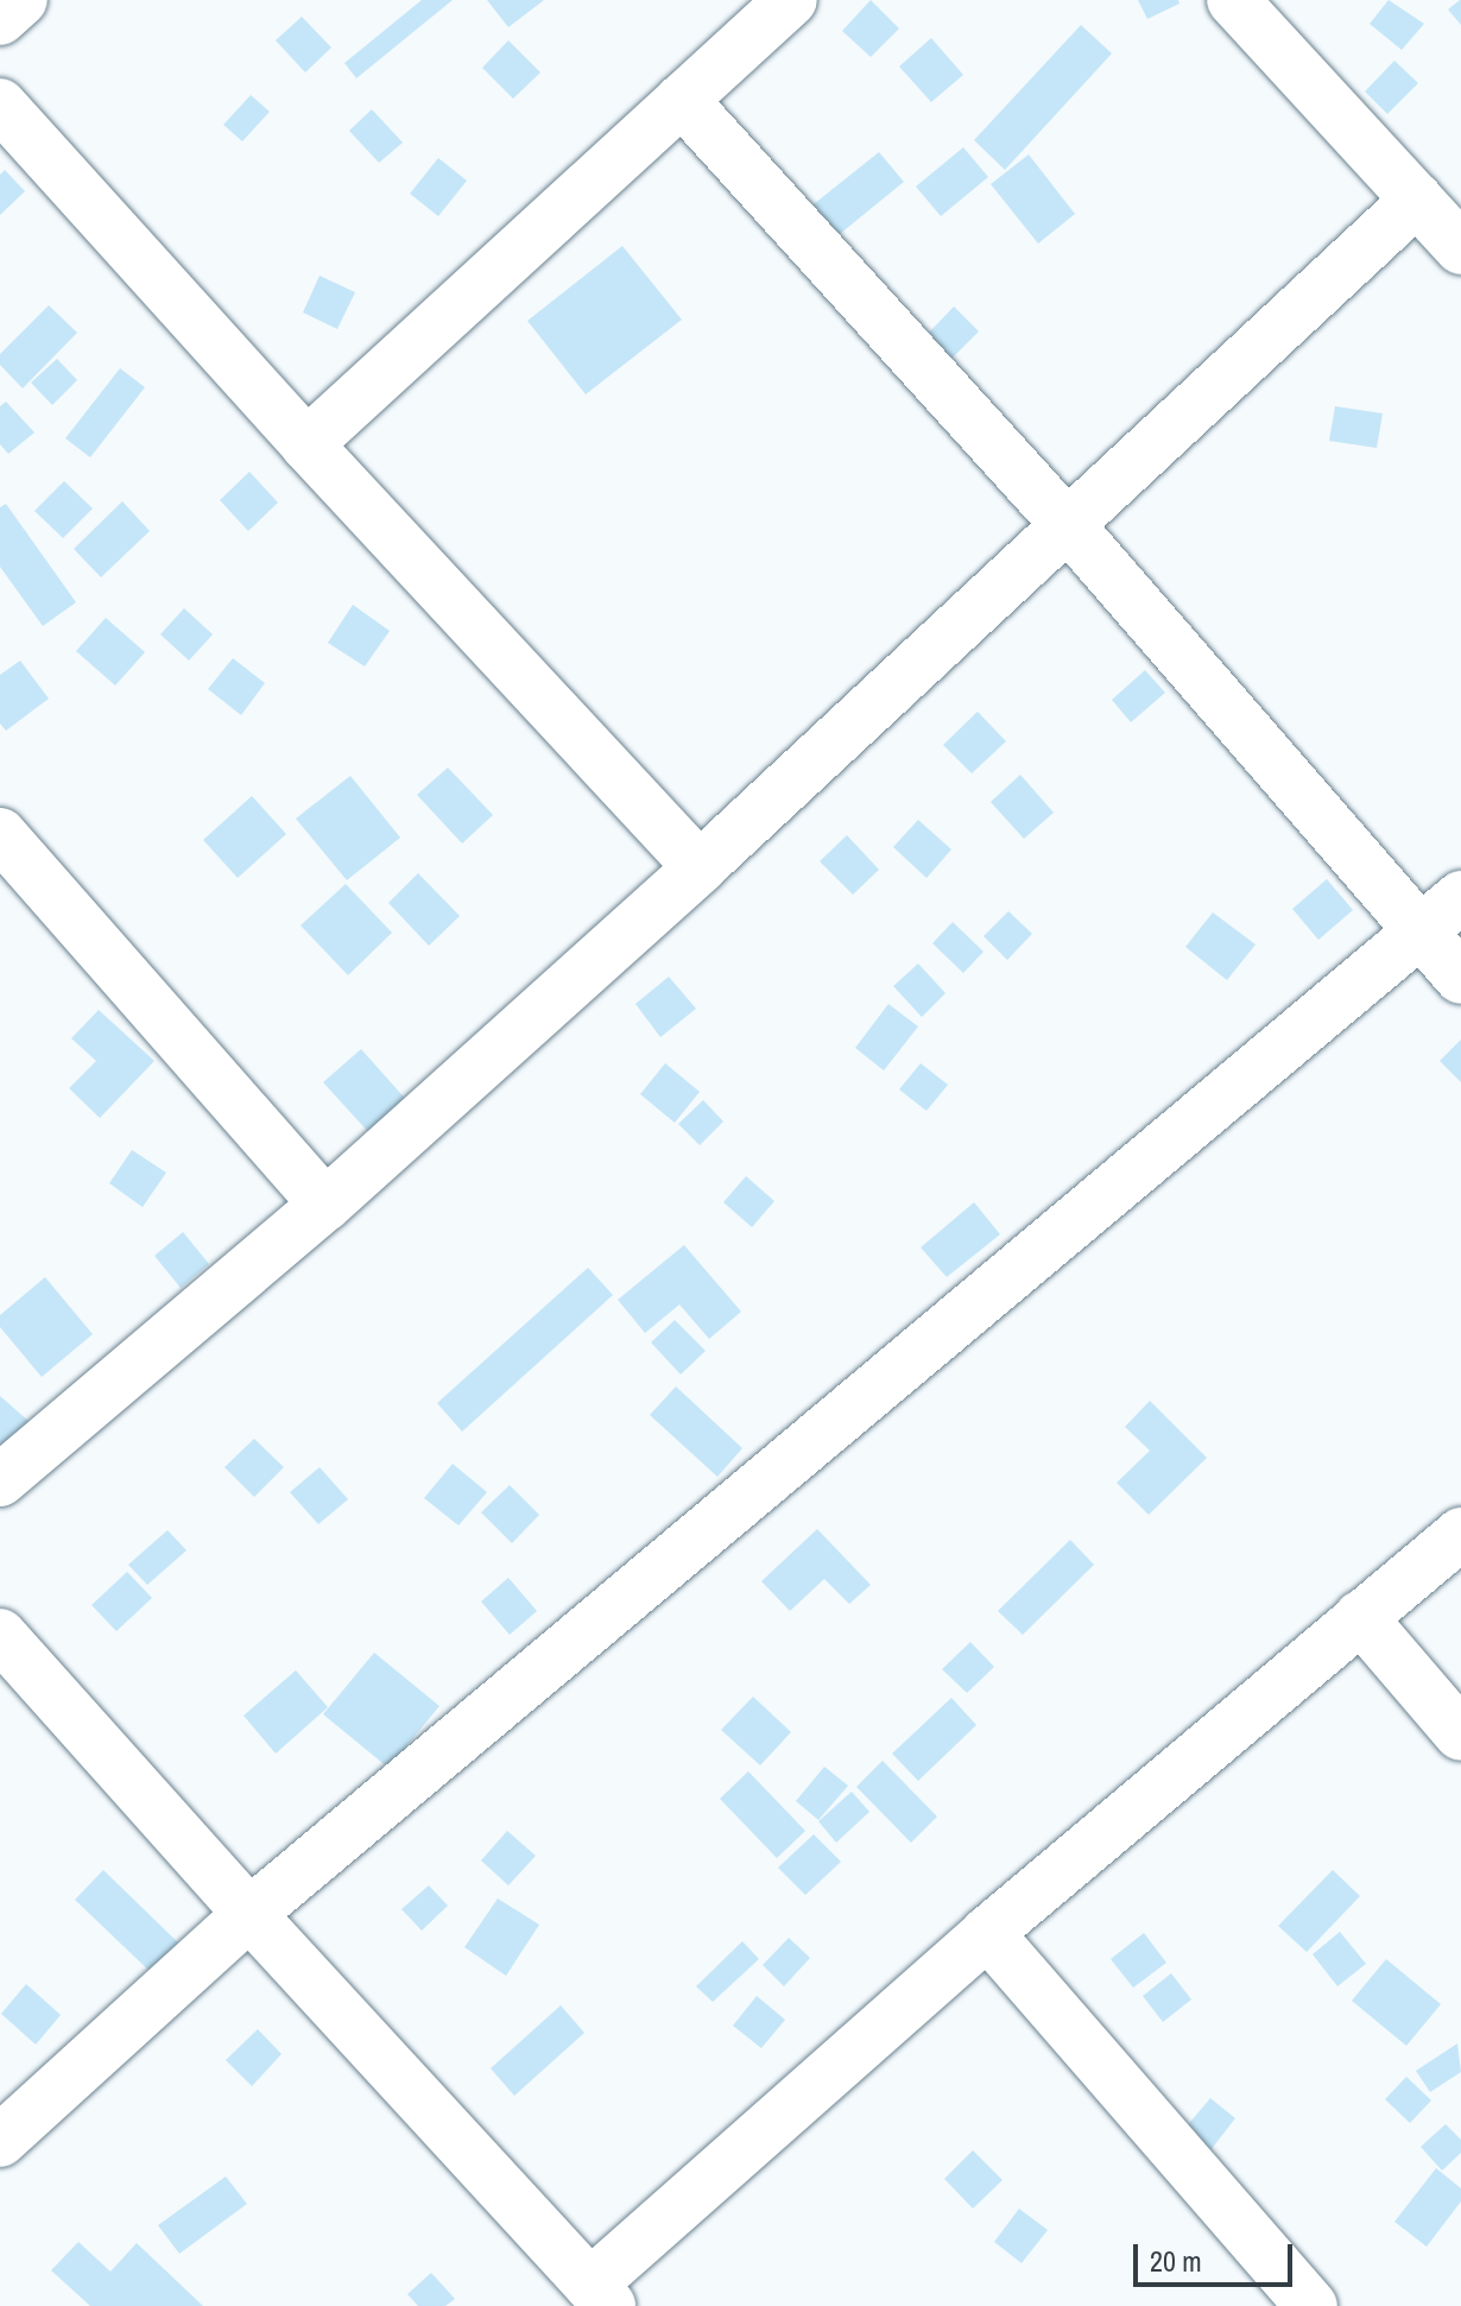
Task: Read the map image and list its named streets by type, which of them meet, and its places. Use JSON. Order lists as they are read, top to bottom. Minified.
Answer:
{"scale_bar":"20 m"}
